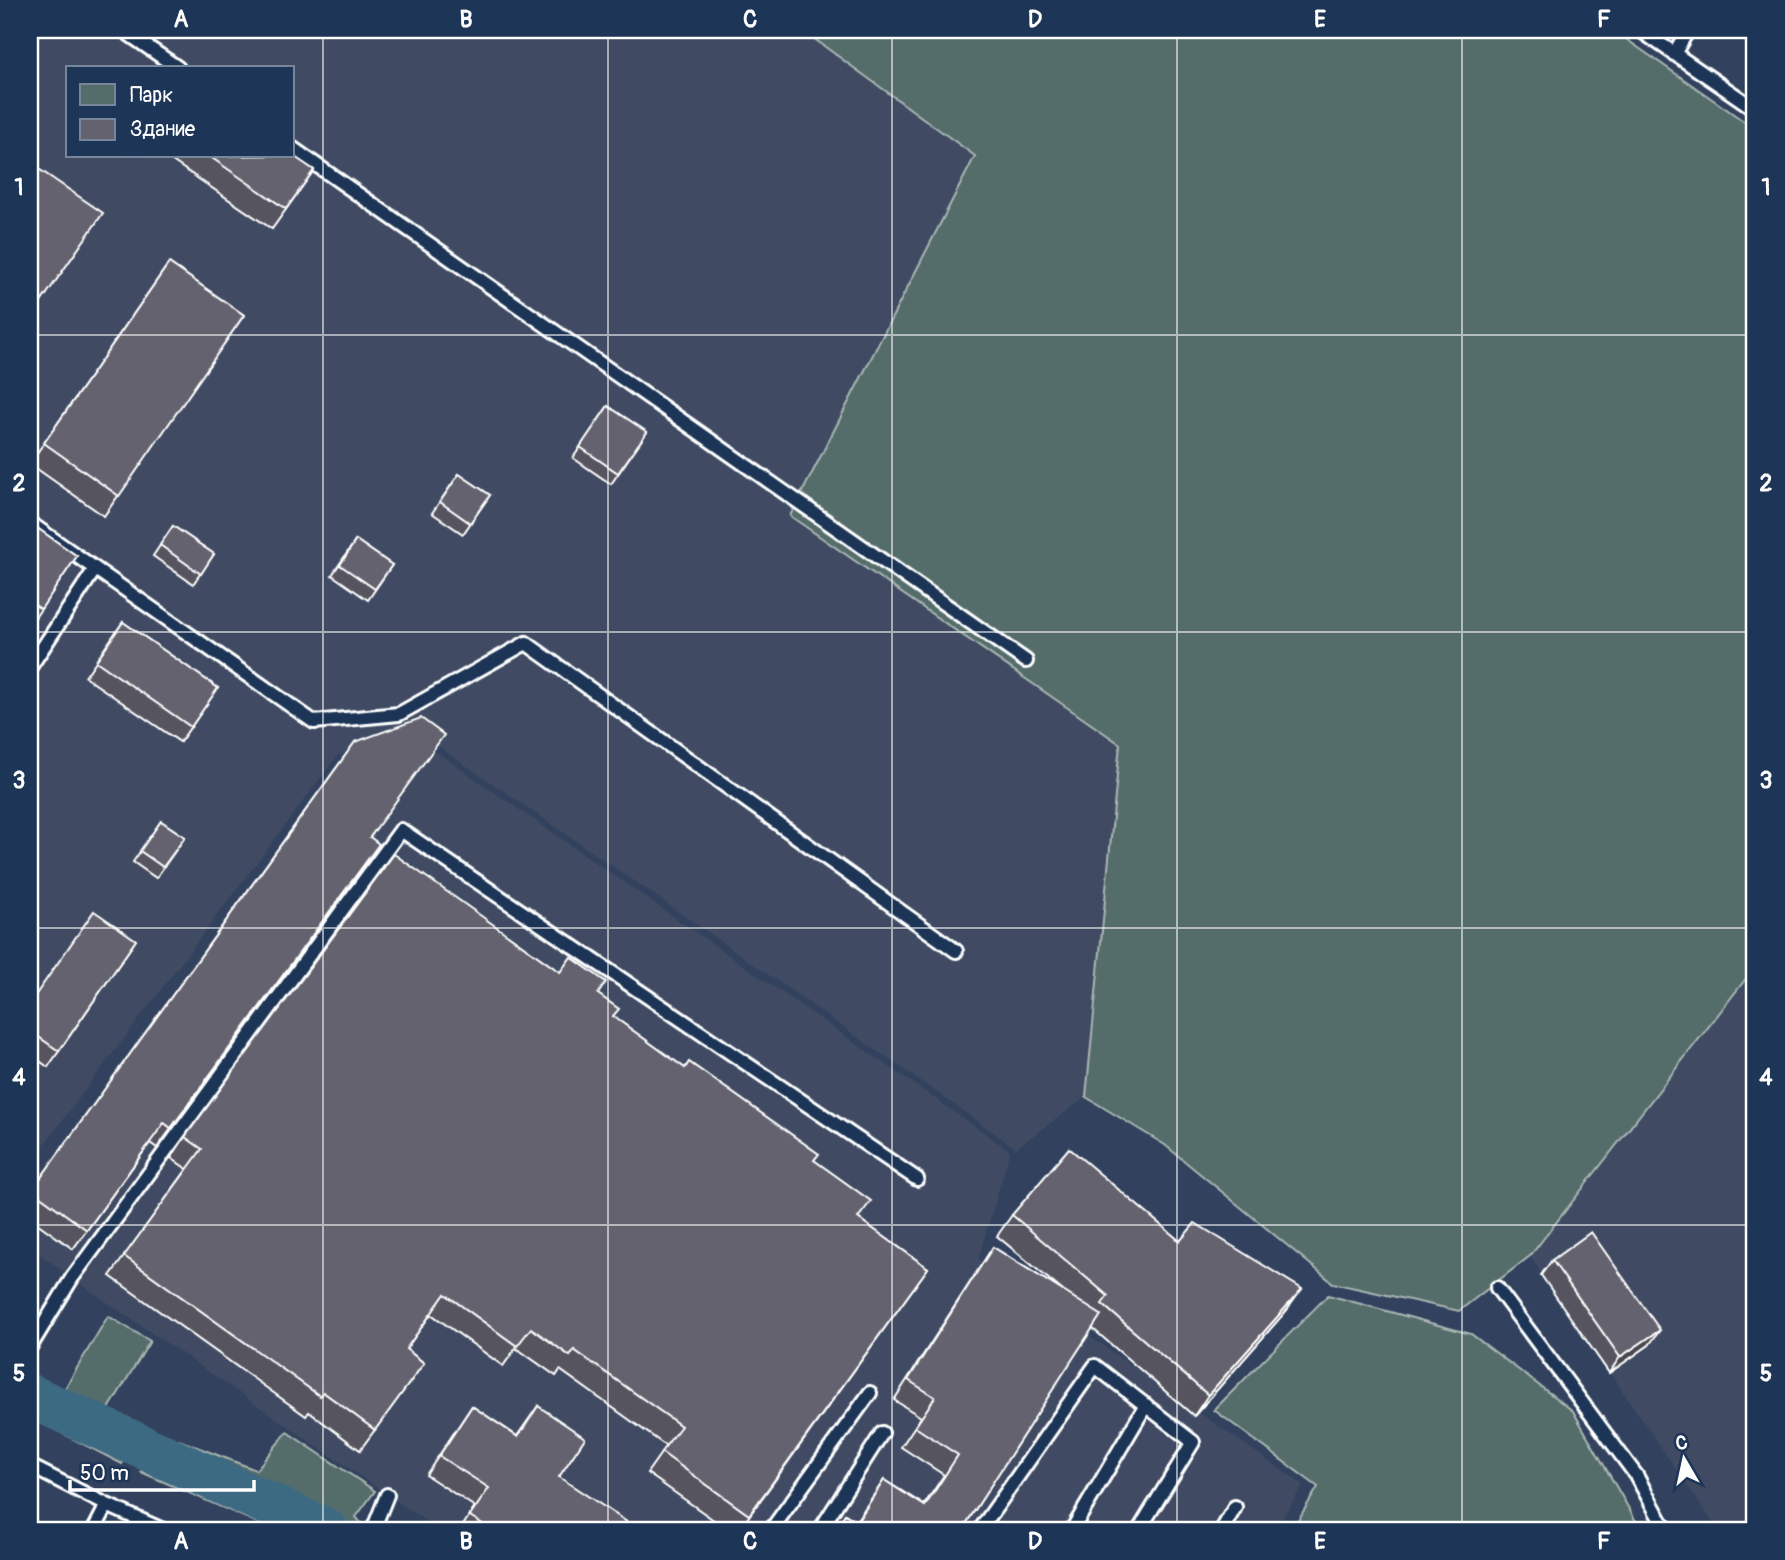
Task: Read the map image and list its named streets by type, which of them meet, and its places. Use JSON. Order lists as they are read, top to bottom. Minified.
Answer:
{"legend":["Парк","Здание"],"scale_bar":"50 m","north":"top","grid":{"columns":["A","B","C","D","E","F"],"rows":["1","2","3","4","5"]}}
